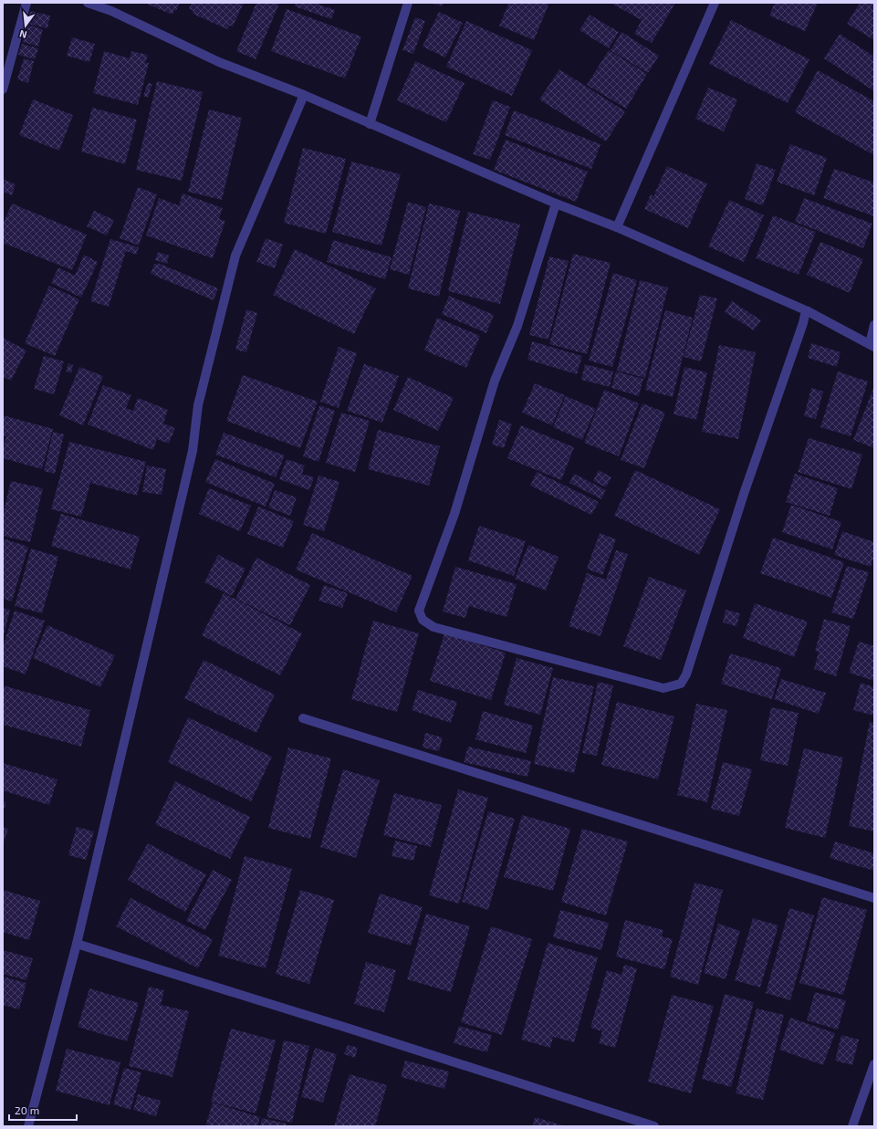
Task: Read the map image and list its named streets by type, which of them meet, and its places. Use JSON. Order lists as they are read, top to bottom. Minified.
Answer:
{"scale_bar":"20 m","north":"bottom"}
